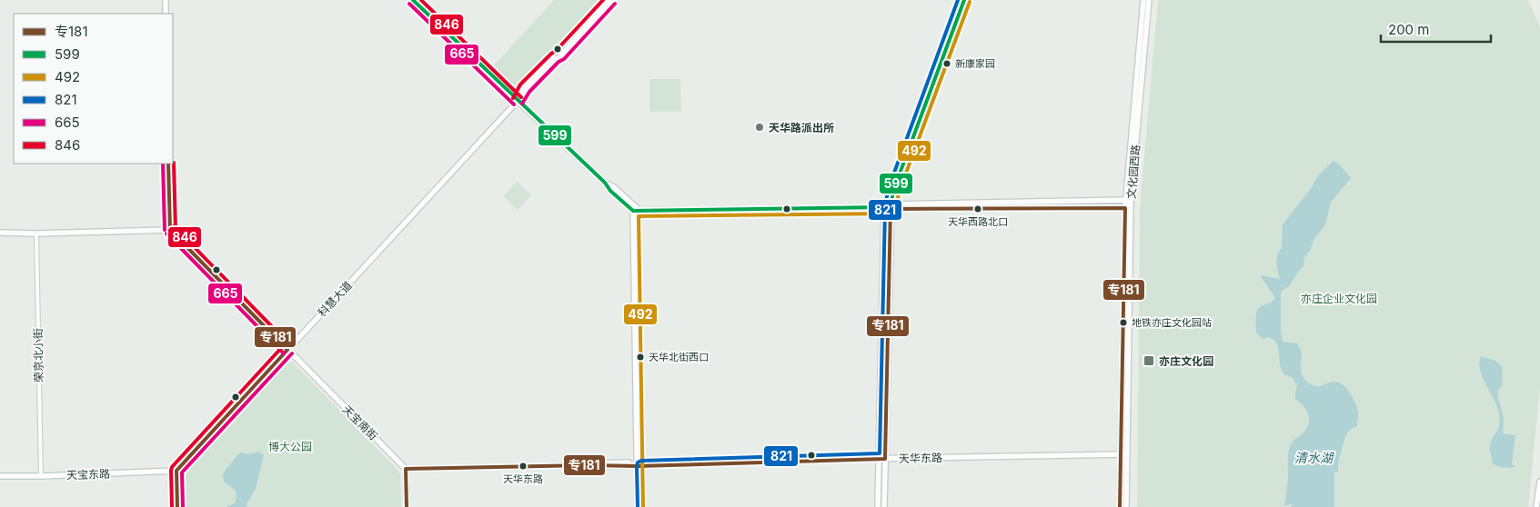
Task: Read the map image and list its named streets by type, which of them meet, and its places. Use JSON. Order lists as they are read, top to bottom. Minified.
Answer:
{"streets":{"street":["文化园西路","科慧大道","荣京北小街","天宝南街","天华东路","天宝东路"]},"crossings":[["文化园西路","天华东路"],["科慧大道","天宝南街"],["科慧大道","天宝东路"],["荣京北小街","天宝东路"],["天宝南街","天华东路"]],"water":["清水湖"],"parks":["亦庄企业文化园","博大公园"],"places":{"other":["新康家园","天华路派出所","天华西路北口","地铁亦庄文化园站","天华北街西口","天华东路"],"transit":["亦庄文化园"]},"lines":["transit line 599","transit line 821","transit line 846","transit line 492","transit line 665","transit line 专181"],"legend":["专181","599","492","821","665","846"],"scale_bar":"200 m"}
